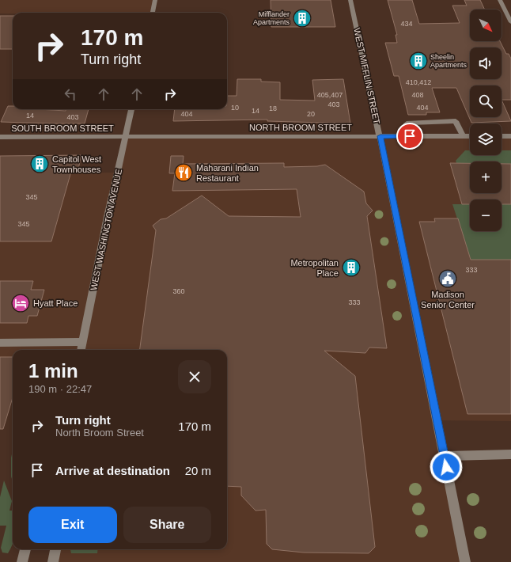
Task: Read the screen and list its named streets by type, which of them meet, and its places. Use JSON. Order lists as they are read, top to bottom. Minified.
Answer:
{"streets":{"street":["WEST MIFFLIN STREET","NORTH BROOM STREET","SOUTH BROOM STREET","WEST WASHINGTON AVENUE"]},"crossings":[["WEST MIFFLIN STREET","NORTH BROOM STREET"],["NORTH BROOM STREET","SOUTH BROOM STREET"],["NORTH BROOM STREET","WEST WASHINGTON AVENUE"],["SOUTH BROOM STREET","WEST WASHINGTON AVENUE"]],"places":{"building":["Mifflander Apartments","Sheelin Apartments","Capitol West Townhouses","Metropolitan Place"],"restaurant":["Maharani Indian Restaurant"],"public building":["Madison Senior Center"],"hotel":["Hyatt Place"]},"house_numbers":["434","410,412","405,407","408","403","10","404","18","14","404","20","14","403","345","345","333","360","333"],"north":"bottom right","page":{"map_buttons":["+","−"],"turn":["170 m","Turn right"],"heading":["1 min","190 m · 22:47"],"list":[{"name":"Turn right","note":"North Broom Street","value":"170 m"},{"name":"Arrive at destination","value":"20 m"}],"buttons":["Exit","Share"]}}
